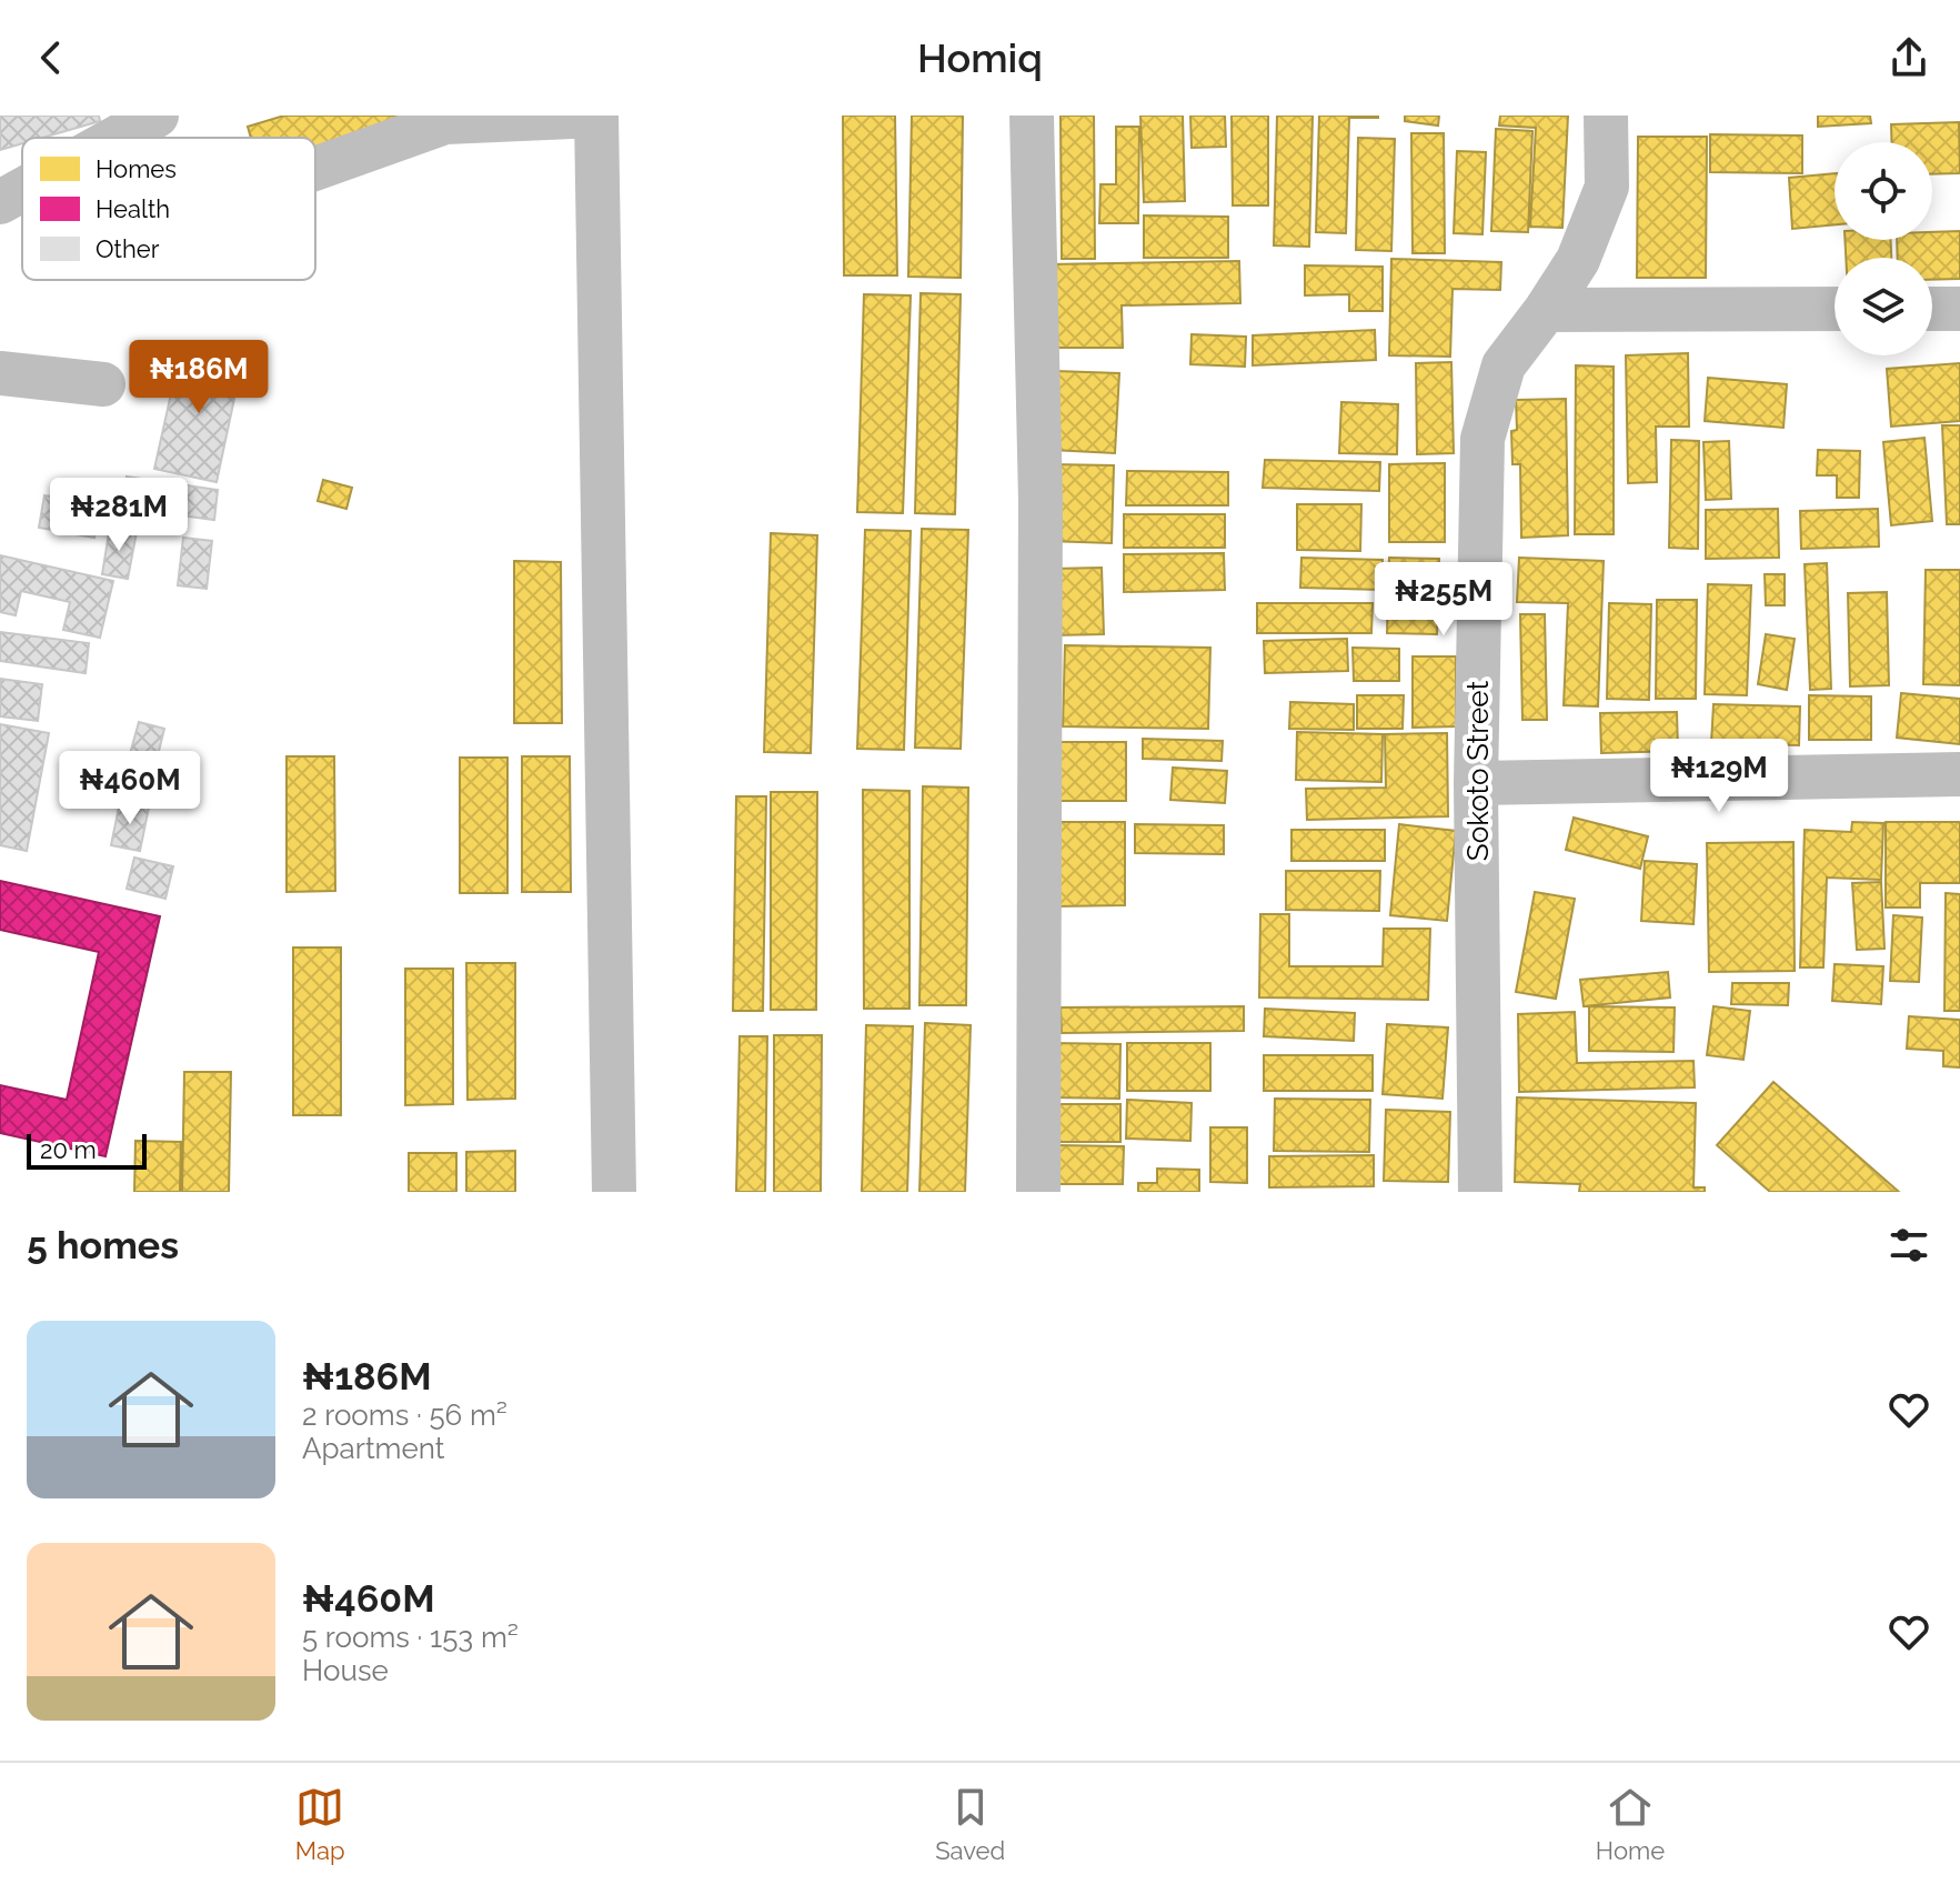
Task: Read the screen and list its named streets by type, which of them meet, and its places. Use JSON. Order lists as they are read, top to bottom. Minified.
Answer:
{"streets":{"street":["Sokoto Street"]},"legend":["Homes","Health","Other"],"scale_bar":"20 m","page":{"header":"Homiq","price":["₦186M","₦281M","₦255M","₦129M","₦460M"],"scale":"20 m","heading":"5 homes","list":[{"name":"₦186M","note":"2 rooms · 56 m² · Apartment"},{"name":"₦460M","note":"5 rooms · 153 m² · House"}],"tabs":["Map","Saved","Home"]}}
